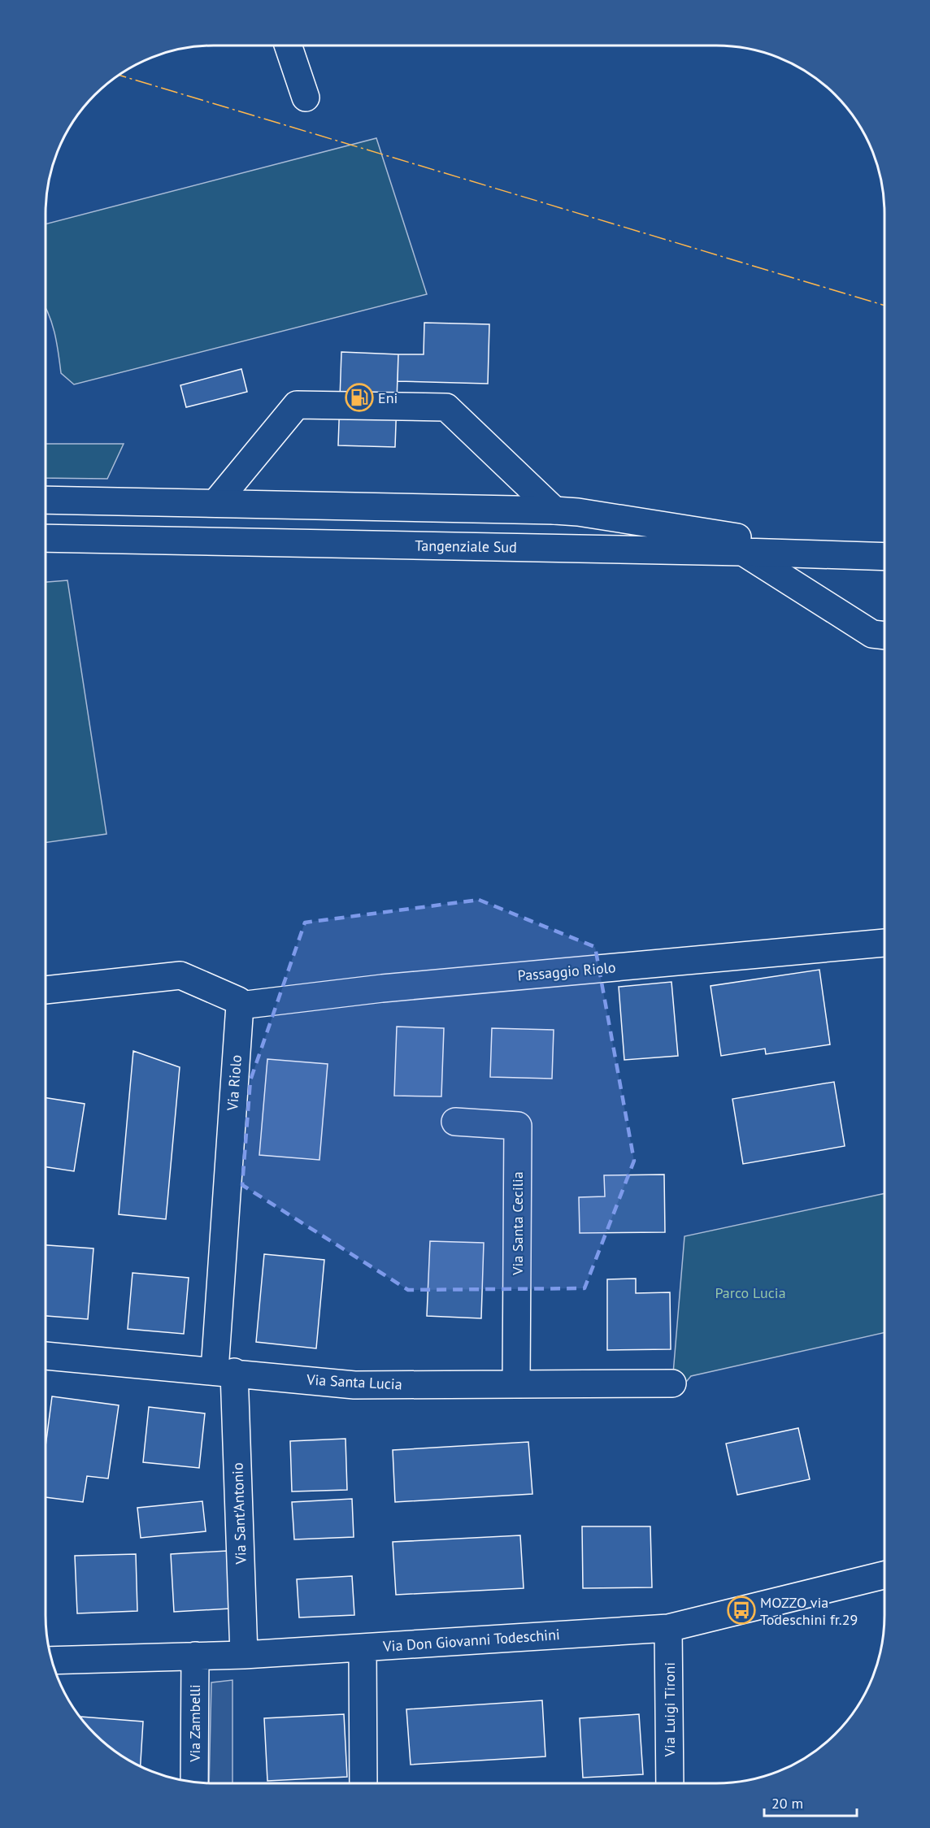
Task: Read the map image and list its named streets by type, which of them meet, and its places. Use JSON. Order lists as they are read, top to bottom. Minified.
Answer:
{"streets":{"main road":["Tangenziale Sud","Passaggio Riolo","Via Riolo","Via Santa Cecilia","Via Santa Lucia","Via Sant'Antonio","Via Don Giovanni Todeschini","Via Luigi Tironi","Via Zambelli"]},"crossings":[["Passaggio Riolo","Via Riolo"],["Via Riolo","Via Santa Lucia"],["Via Riolo","Via Sant'Antonio"],["Via Santa Cecilia","Via Santa Lucia"],["Via Santa Lucia","Via Sant'Antonio"],["Via Sant'Antonio","Via Don Giovanni Todeschini"],["Via Don Giovanni Todeschini","Via Luigi Tironi"],["Via Don Giovanni Todeschini","Via Zambelli"]],"parks":["Parco Lucia"],"places":{"fuel station":["Eni"],"bus stop":["MOZZO via Todeschini fr.29"]},"scale_bar":"20 m"}
